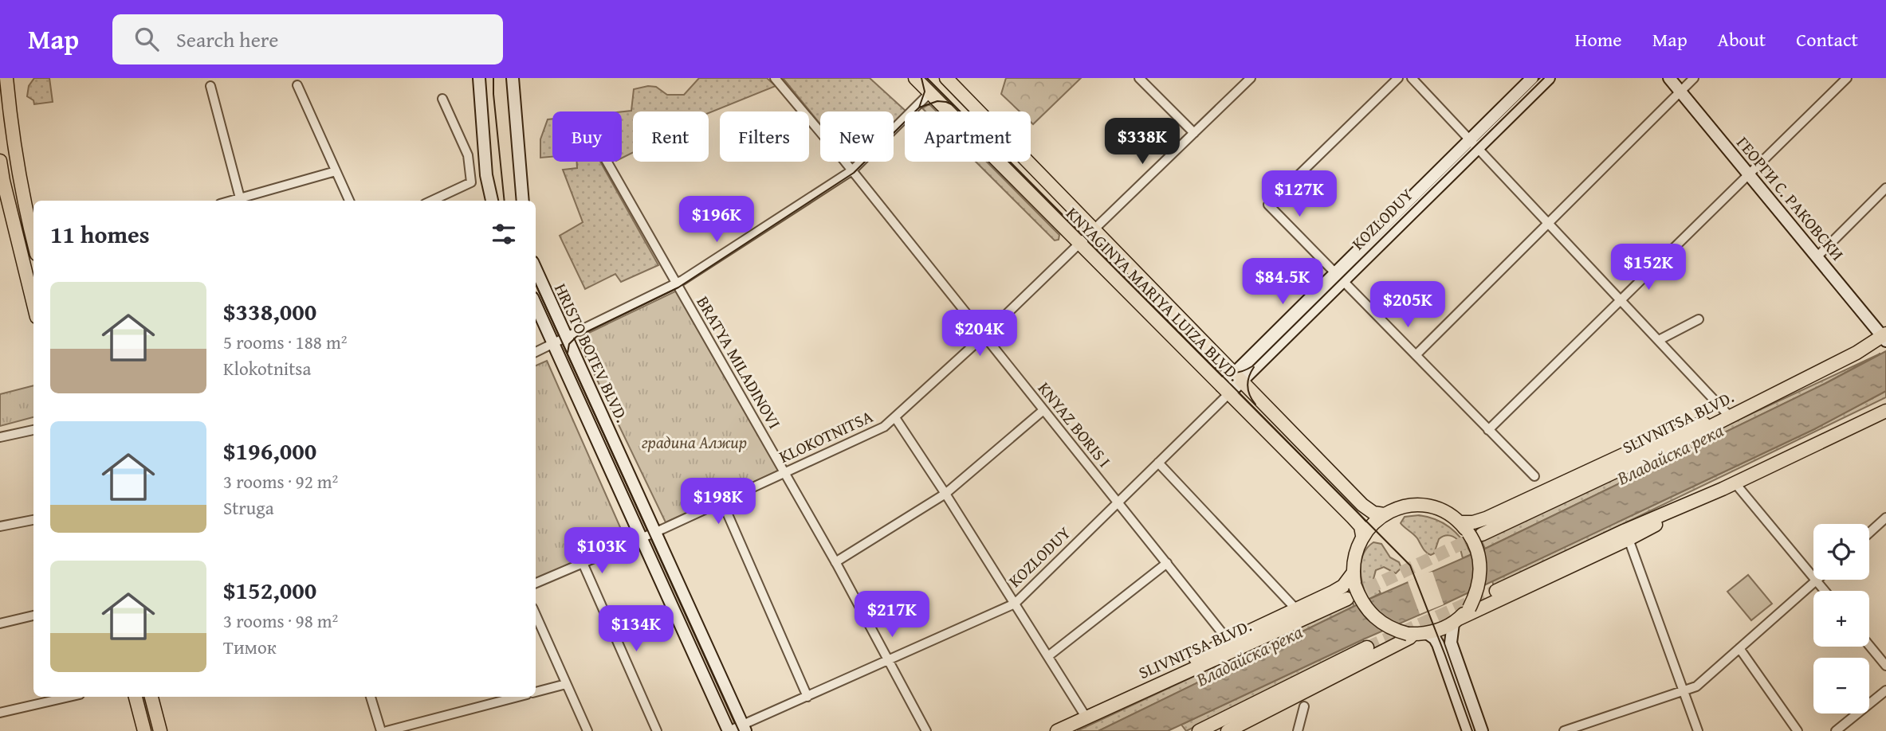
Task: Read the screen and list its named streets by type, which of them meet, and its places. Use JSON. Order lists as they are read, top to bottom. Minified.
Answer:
{"streets":{"main road":["ГЕОРГИ С. РАКОВСКИ","KOZLODUY","KNYAGINYA MARIYA LUIZA BLVD.","HRISTO BOTEV BLVD.","SLIVNITSA BLVD."],"street":["BRATYA MILADINOVI","KNYAZ BORIS I","KLOKOTNITSA"]},"crossings":[["ГЕОРГИ С. РАКОВСКИ","SLIVNITSA BLVD."],["KOZLODUY","KNYAGINYA MARIYA LUIZA BLVD."],["KOZLODUY","HRISTO BOTEV BLVD."],["KOZLODUY","BRATYA MILADINOVI"],["KOZLODUY","KNYAZ BORIS I"],["KNYAGINYA MARIYA LUIZA BLVD.","KLOKOTNITSA"],["HRISTO BOTEV BLVD.","KLOKOTNITSA"],["BRATYA MILADINOVI","KLOKOTNITSA"],["KNYAZ BORIS I","KLOKOTNITSA"]],"water":["Владайска река"],"parks":["градина Алжир"],"page":{"header":"Map","search":"Search here","nav":["Home","Map","About","Contact"],"chip":["Buy","Rent","Filters","New","Apartment"],"price":["$338K","$127K","$196K","$152K","$84.5K","$205K","$204K","$198K","$103K","$217K","$134K"],"heading":"11 homes","list":[{"name":"$338,000","note":"5 rooms · 188 m² · Klokotnitsa"},{"name":"$196,000","note":"3 rooms · 92 m² · Struga"},{"name":"$152,000","note":"3 rooms · 98 m² · Тимок"}],"map_buttons":["+","−"]}}
